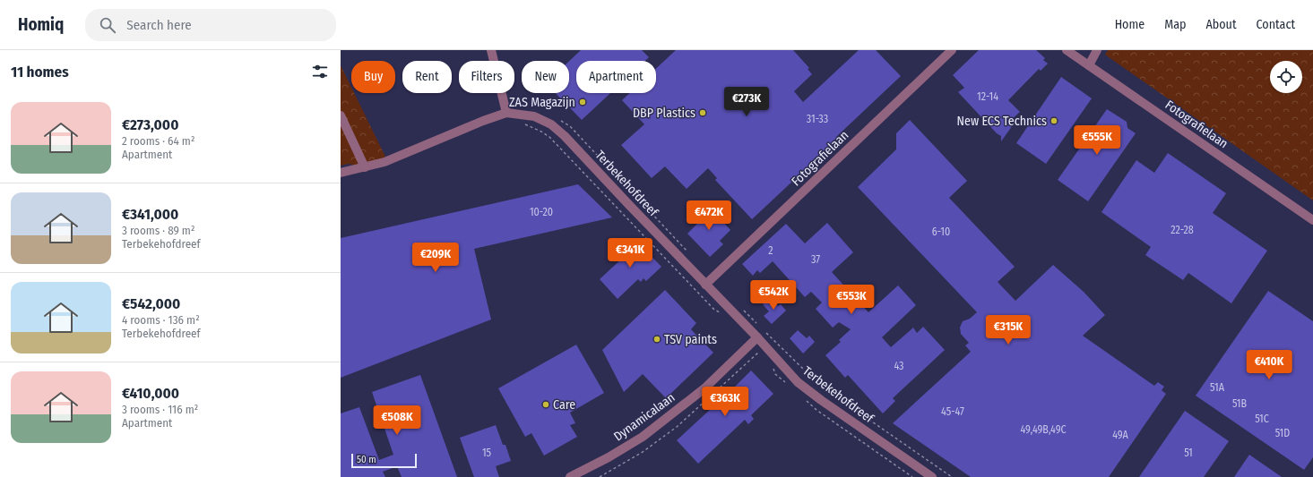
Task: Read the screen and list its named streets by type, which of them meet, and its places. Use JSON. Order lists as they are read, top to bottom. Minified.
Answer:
{"streets":{"street":["Fotografielaan","Terbekehofdreef","Dynamicalaan"]},"crossings":[["Fotografielaan","Terbekehofdreef"],["Terbekehofdreef","Dynamicalaan"]],"places":["ZAS Magazijn","DBP Plastics","New ECS Technics","TSV paints","Care"],"house_numbers":["12-14","31-33","10-20","22-28","6-10","2","37","43","51A","51B","45-47","51C","49,49B,49C","51D","49A","15","51"],"scale_bar":"50 m","page":{"header":"Homiq","search":"Search here","nav":["Home","Map","About","Contact"],"heading":"11 homes","chip":["Buy","Rent","Filters","New","Apartment"],"price":["€273K","€555K","€472K","€341K","€209K","€542K","€553K","€315K","€410K","€363K","€508K"],"list":[{"name":"€273,000","note":"2 rooms · 64 m² · Apartment"},{"name":"€341,000","note":"3 rooms · 89 m² · Terbekehofdreef"},{"name":"€542,000","note":"4 rooms · 136 m² · Terbekehofdreef"},{"name":"€410,000","note":"3 rooms · 116 m² · Apartment"}],"scale":"50 m"}}
